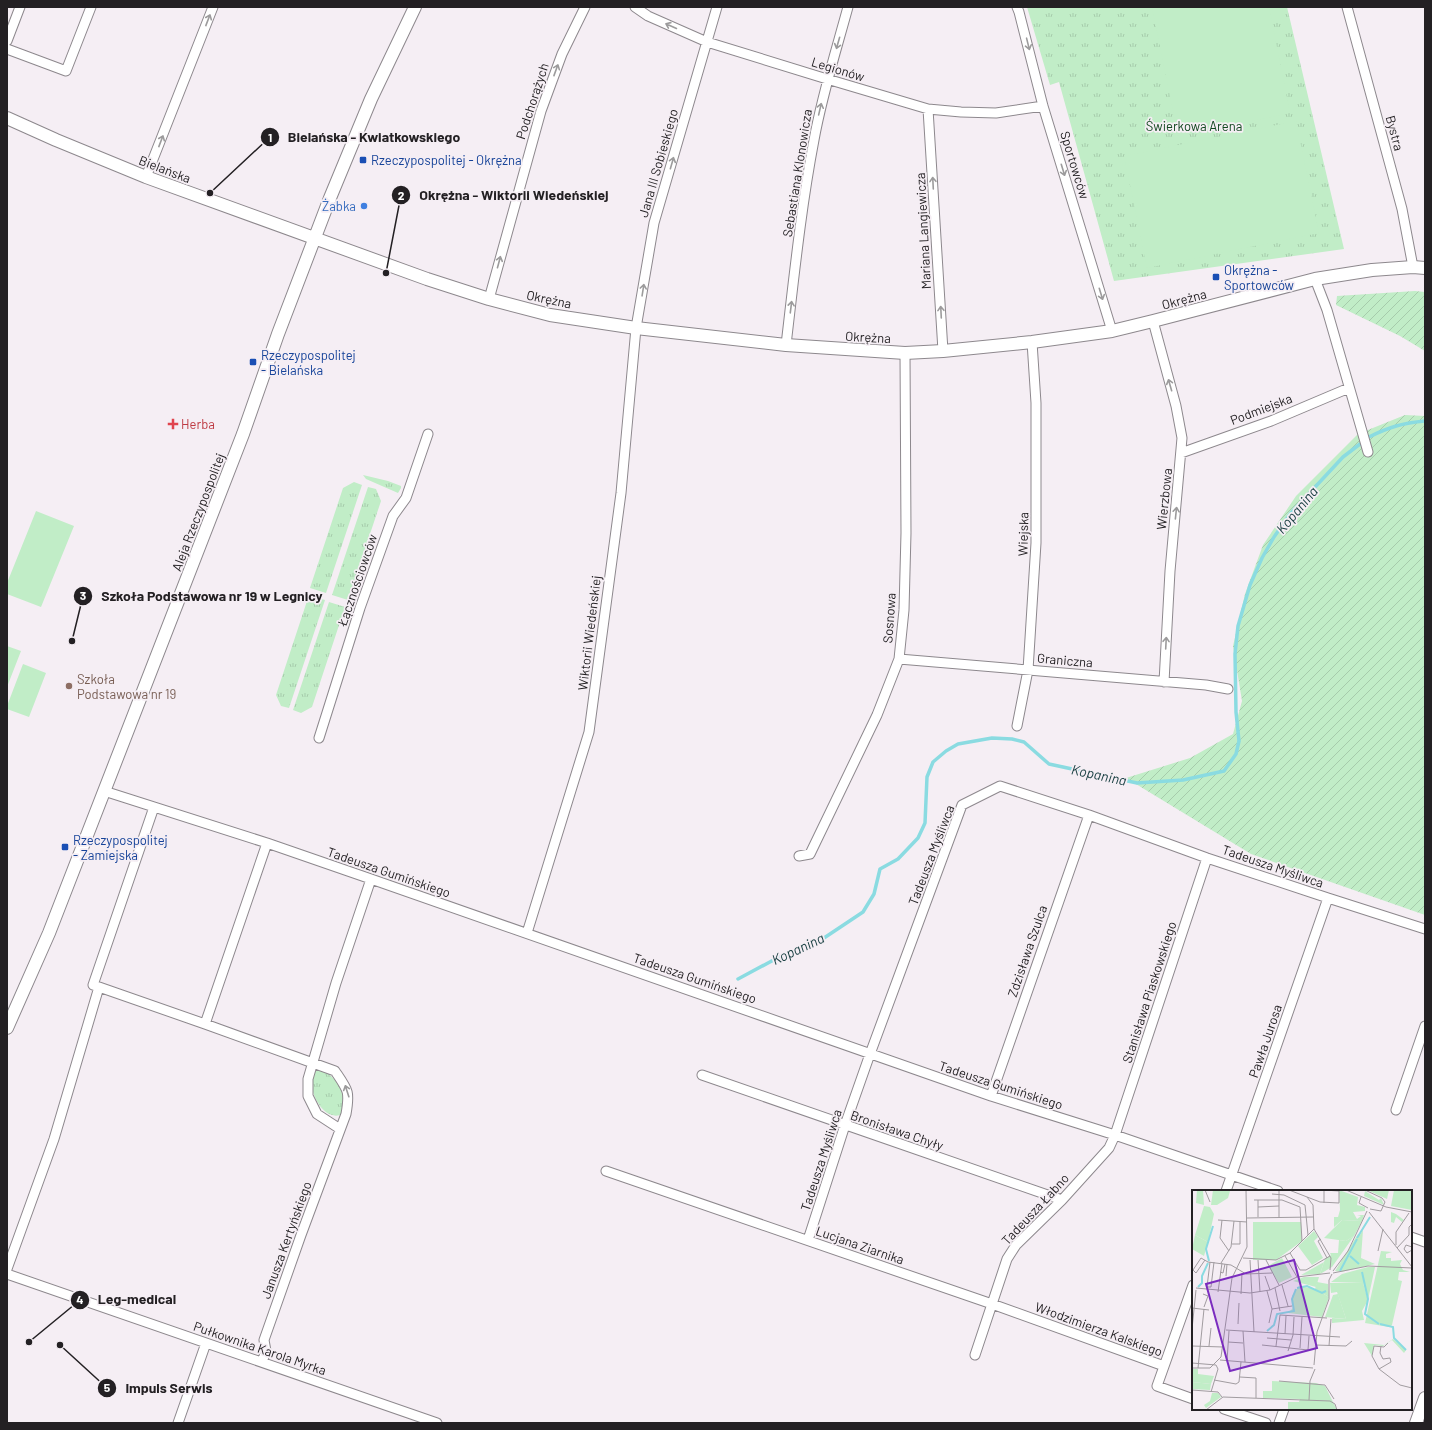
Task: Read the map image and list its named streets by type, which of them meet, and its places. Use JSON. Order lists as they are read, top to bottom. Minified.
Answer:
{"streets":{"street":["Legionów","Podchorążych","Bystra","Jana III Sobieskiego","Sportowców","Bielańska","Sebastiana Klonowicza","Mariana Langiewicza","Okrężna","Podmiejska","Wierzbowa","Aleja Rzeczypospolitej","Wiejska","Łącznościowców","Sosnowa","Wiktorii Wiedeńskiej","Graniczna","Tadeusza Myśliwca","Tadeusza Gumińskiego","Zdzisława Szulca","Stanisława Piaskowskiego","Pawła Jurosa","Bronisława Chyły","Tadeusza Łabno","Janusza Kertyńskiego","Lucjana Ziarnika","Włodzimierza Kalskiego","Pułkownika Karola Myrka"]},"crossings":[["Legionów","Jana III Sobieskiego"],["Legionów","Sportowców"],["Legionów","Sebastiana Klonowicza"],["Legionów","Mariana Langiewicza"],["Podchorążych","Okrężna"],["Bystra","Okrężna"],["Jana III Sobieskiego","Okrężna"],["Jana III Sobieskiego","Wiktorii Wiedeńskiej"],["Sportowców","Okrężna"],["Bielańska","Okrężna"],["Bielańska","Aleja Rzeczypospolitej"],["Sebastiana Klonowicza","Okrężna"],["Mariana Langiewicza","Okrężna"],["Okrężna","Wierzbowa"],["Okrężna","Aleja Rzeczypospolitej"],["Okrężna","Wiejska"],["Okrężna","Sosnowa"],["Okrężna","Wiktorii Wiedeńskiej"],["Podmiejska","Wierzbowa"],["Wierzbowa","Graniczna"],["Aleja Rzeczypospolitej","Tadeusza Gumińskiego"],["Wiejska","Graniczna"],["Sosnowa","Graniczna"],["Wiktorii Wiedeńskiej","Tadeusza Gumińskiego"],["Tadeusza Myśliwca","Tadeusza Gumińskiego"],["Tadeusza Myśliwca","Zdzisława Szulca"],["Tadeusza Myśliwca","Stanisława Piaskowskiego"],["Tadeusza Myśliwca","Pawła Jurosa"],["Tadeusza Myśliwca","Bronisława Chyły"],["Tadeusza Myśliwca","Lucjana Ziarnika"],["Tadeusza Gumińskiego","Zdzisława Szulca"],["Tadeusza Gumińskiego","Stanisława Piaskowskiego"],["Tadeusza Gumińskiego","Pawła Jurosa"],["Tadeusza Gumińskiego","Tadeusza Łabno"],["Stanisława Piaskowskiego","Tadeusza Łabno"],["Bronisława Chyły","Tadeusza Łabno"],["Tadeusza Łabno","Lucjana Ziarnika"],["Tadeusza Łabno","Włodzimierza Kalskiego"],["Janusza Kertyńskiego","Pułkownika Karola Myrka"],["Lucjana Ziarnika","Włodzimierza Kalskiego"]],"one_way":["Podchorążych","Jana III Sobieskiego","Sportowców","Mariana Langiewicza","Wierzbowa"],"water":["Kopanina"],"parks":["Świerkowa Arena"],"places":{"transit":["Rzeczypospolitej - Okrężna","Okrężna - Sportowców","Rzeczypospolitej - Bielańska","Rzeczypospolitej - Zamiejska"],"other":["Bielańska - Kwiatkowskiego","Żabka","Okrężna - Wiktorii Wiedeńskiej","Szkoła Podstawowa nr 19 w Legnicy","Szkoła Podstawowa nr 19","Leg-medical","Impuls Serwis"],"health":["Herba"]}}
